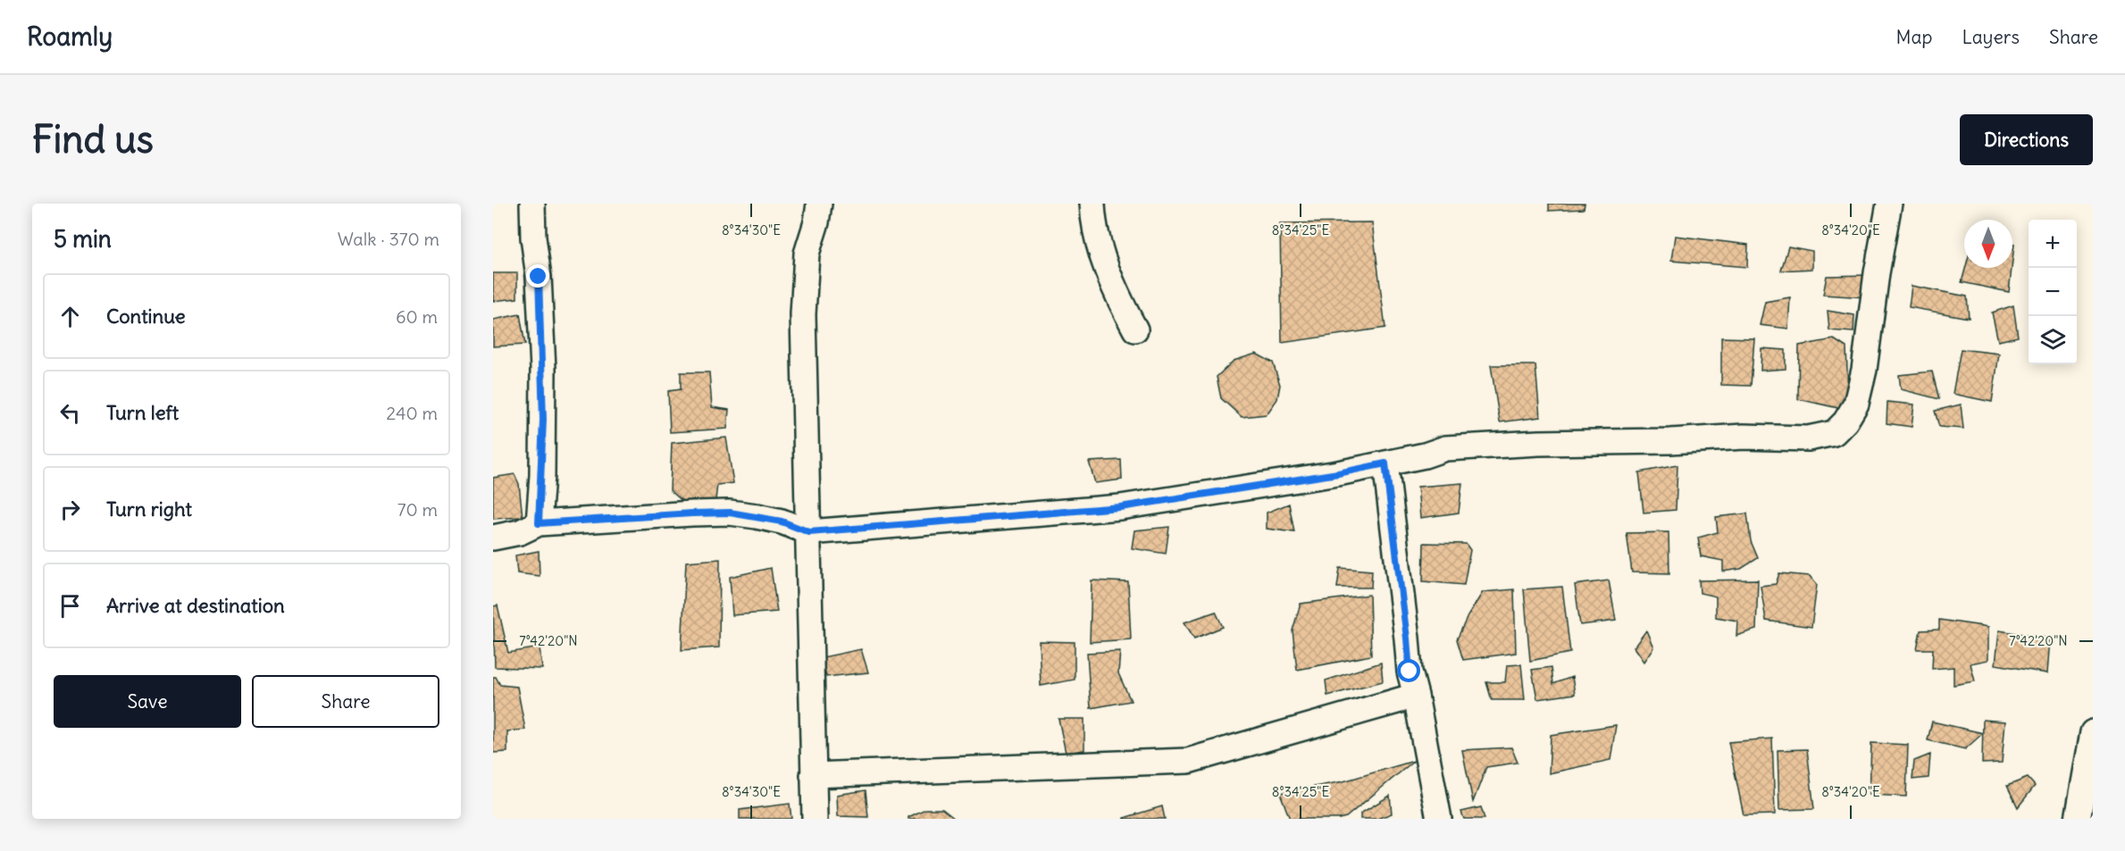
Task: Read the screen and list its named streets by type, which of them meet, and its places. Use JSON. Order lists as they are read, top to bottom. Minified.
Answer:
{"north":"bottom","page":{"header":"Roamly","nav":["Map","Layers","Share"],"buttons":["Directions",["Save","Share"]],"title":"Find us","heading":["5 min","Walk · 370 m"],"map_buttons":["+","−"],"list":[["Continue","60 m"],["Turn left","240 m"],["Turn right","70 m"],"Arrive at destination"]},"coordinates":["8°34'30\"E","8°34'25\"E","8°34'20\"E","7°42'20\"N"]}
